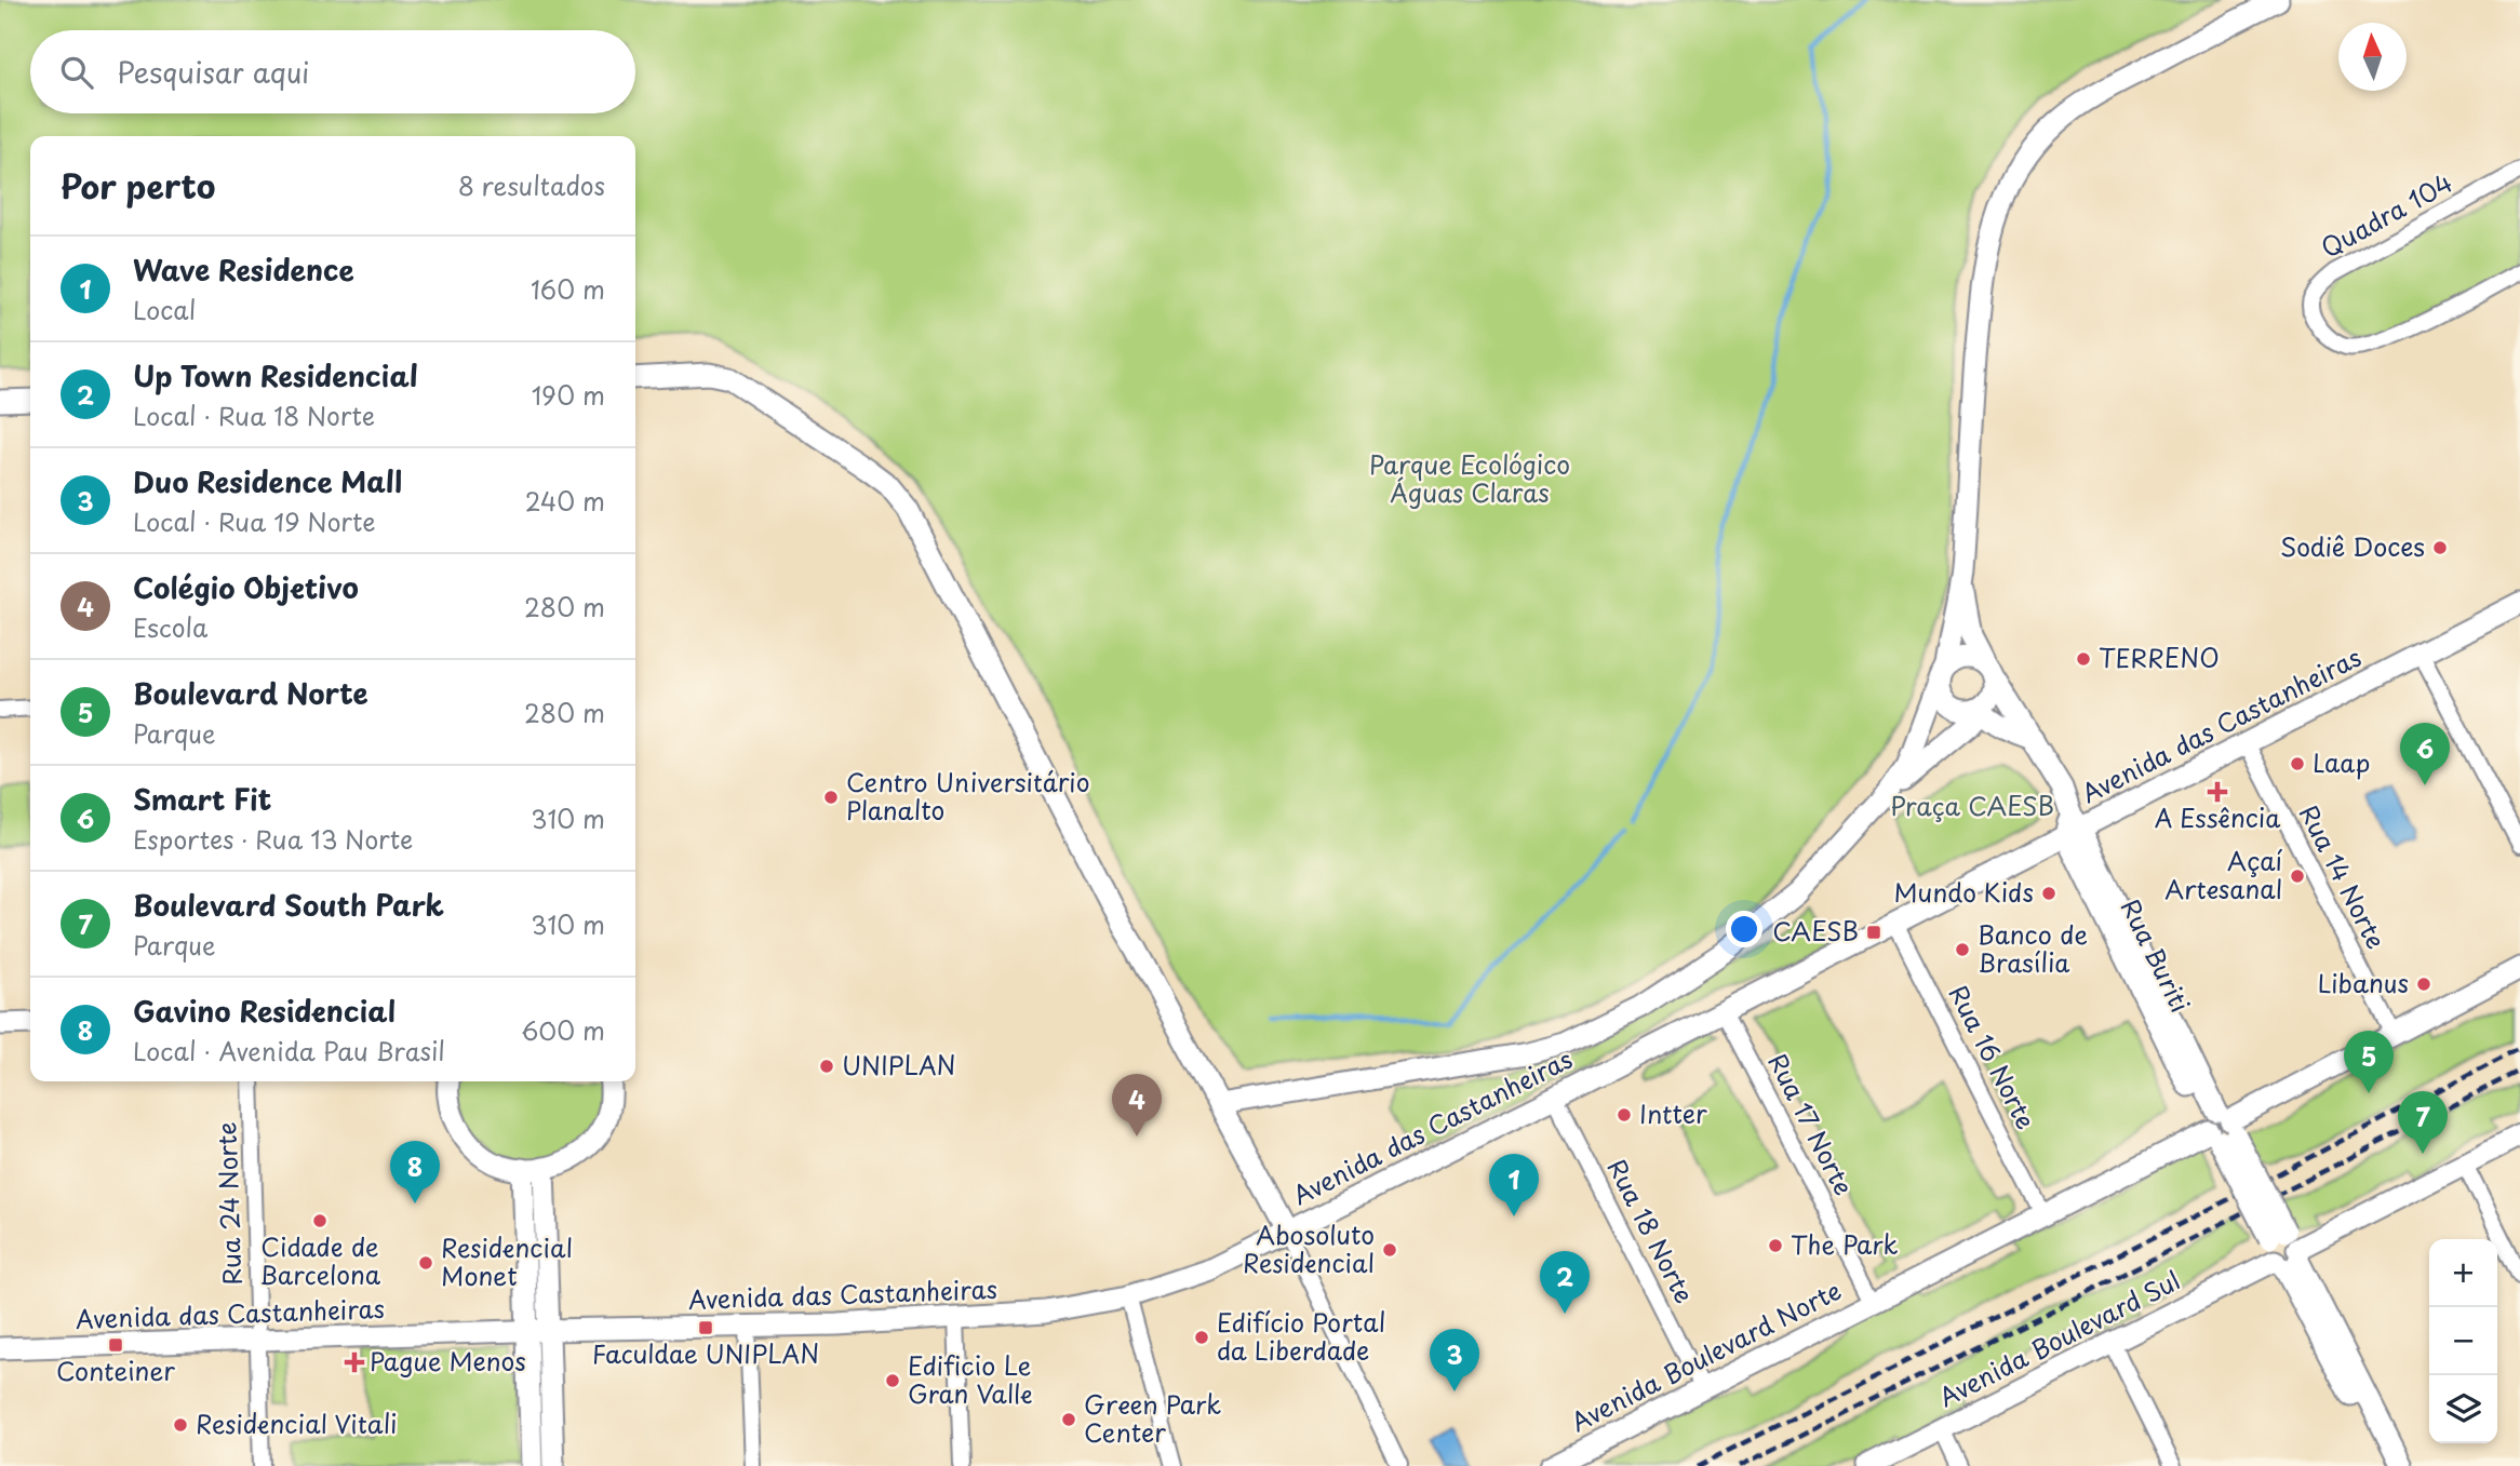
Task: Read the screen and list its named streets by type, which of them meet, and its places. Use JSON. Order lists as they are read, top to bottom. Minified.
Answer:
{"streets":{"street":["Quadra 104","Avenida das Castanheiras","Rua 14 Norte","Rua Buriti","Rua 16 Norte","Rua 17 Norte","Rua 24 Norte","Rua 18 Norte","Avenida Boulevard Sul","Avenida Boulevard Norte"]},"crossings":[["Avenida das Castanheiras","Rua 14 Norte"],["Avenida das Castanheiras","Rua Buriti"],["Avenida das Castanheiras","Rua 16 Norte"],["Avenida das Castanheiras","Rua 17 Norte"],["Avenida das Castanheiras","Rua 24 Norte"],["Avenida das Castanheiras","Rua 18 Norte"],["Rua 14 Norte","Avenida Boulevard Norte"],["Rua Buriti","Avenida Boulevard Sul"],["Rua Buriti","Avenida Boulevard Norte"],["Rua 16 Norte","Avenida Boulevard Norte"],["Rua 17 Norte","Avenida Boulevard Norte"],["Rua 18 Norte","Avenida Boulevard Norte"]],"parks":["Parque Ecológico Águas Claras","Praça CAESB"],"places":{"other":["Sodiê Doces","TERRENO","Laap","Centro Universitário Planalto","Açaí Artesanal","Mundo Kids","Banco de Brasília","Libanus","UNIPLAN","Intter","Cidade de Barcelona","The Park","Abosoluto Residencial","Residencial Monet","Edifício Portal da Liberdade","Edificio Le Gran Valle","Green Park Center","Residencial Vitali"],"health":["A Essência","Pague Menos"],"transit":["CAESB","Faculdae UNIPLAN","Conteiner"]},"north":"top","page":{"search":"Pesquisar aqui","heading":["Por perto","8 resultados"],"list":[{"mark":"1","name":"Wave Residence","note":"Local","value":"160 m"},{"mark":"2","name":"Up Town Residencial","note":"Local · Rua 18 Norte","value":"190 m"},{"mark":"3","name":"Duo Residence Mall","note":"Local · Rua 19 Norte","value":"240 m"},{"mark":"4","name":"Colégio Objetivo","note":"Escola","value":"280 m"},{"mark":"5","name":"Boulevard Norte","note":"Parque","value":"280 m"},{"mark":"6","name":"Smart Fit","note":"Esportes · Rua 13 Norte","value":"310 m"},{"mark":"7","name":"Boulevard South Park","note":"Parque","value":"310 m"},{"mark":"8","name":"Gavino Residencial","note":"Local · Avenida Pau Brasil","value":"600 m"}],"pins":["6","5","4","7","8","1","2","3"],"map_buttons":["+","−"]}}
